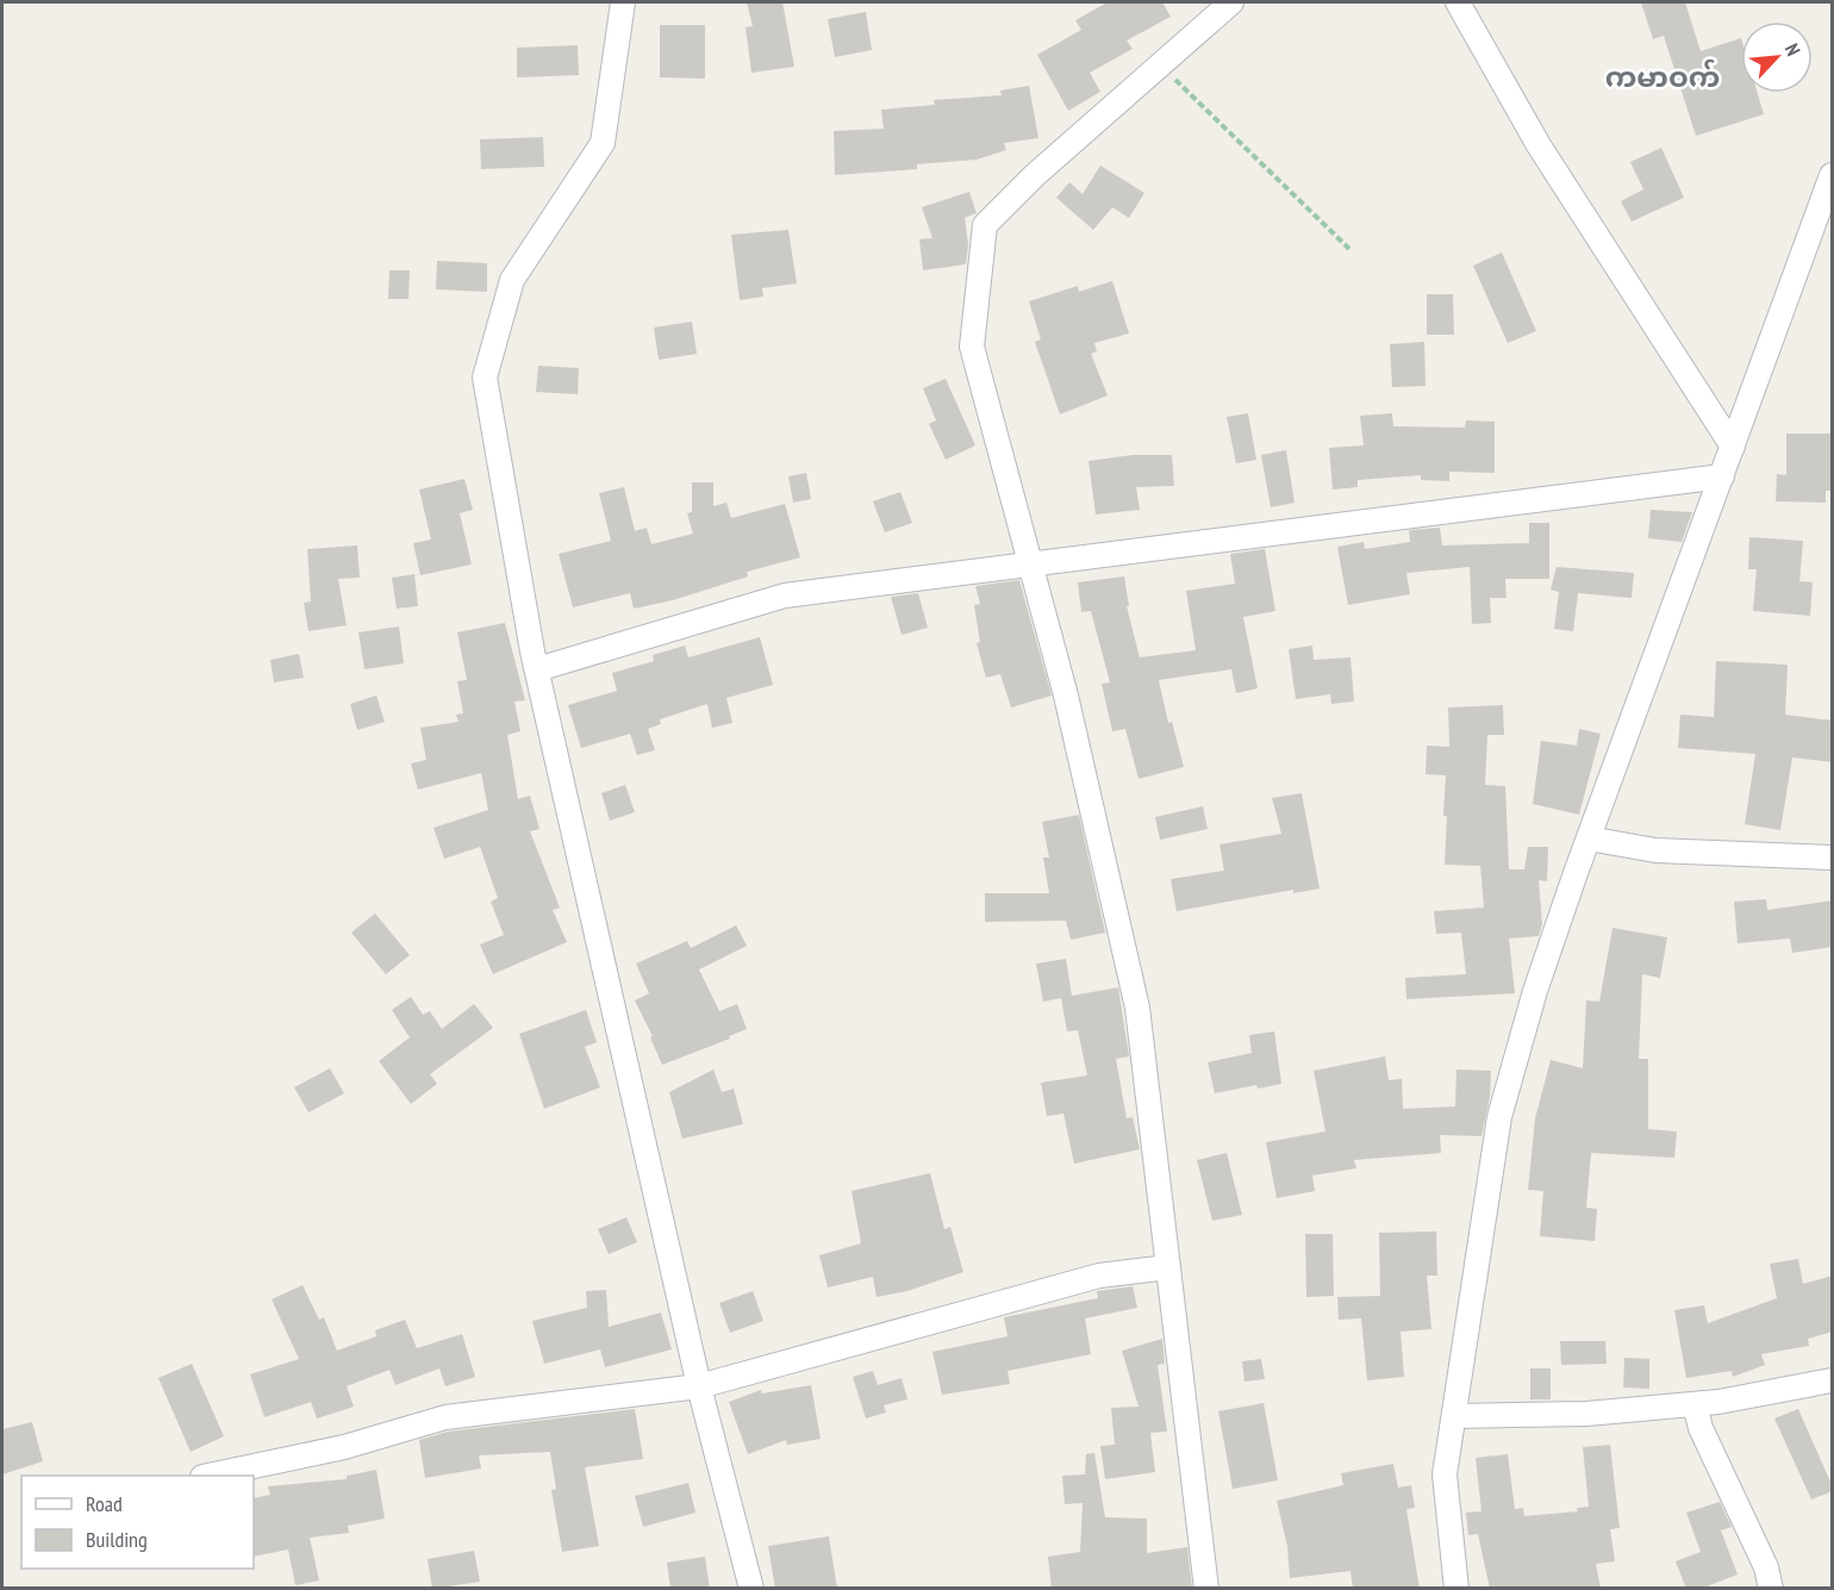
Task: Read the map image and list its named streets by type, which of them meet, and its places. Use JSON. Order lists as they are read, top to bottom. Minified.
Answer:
{"districts":["ကမာဝက်"],"legend":["Road","Building"],"north":"top right"}
